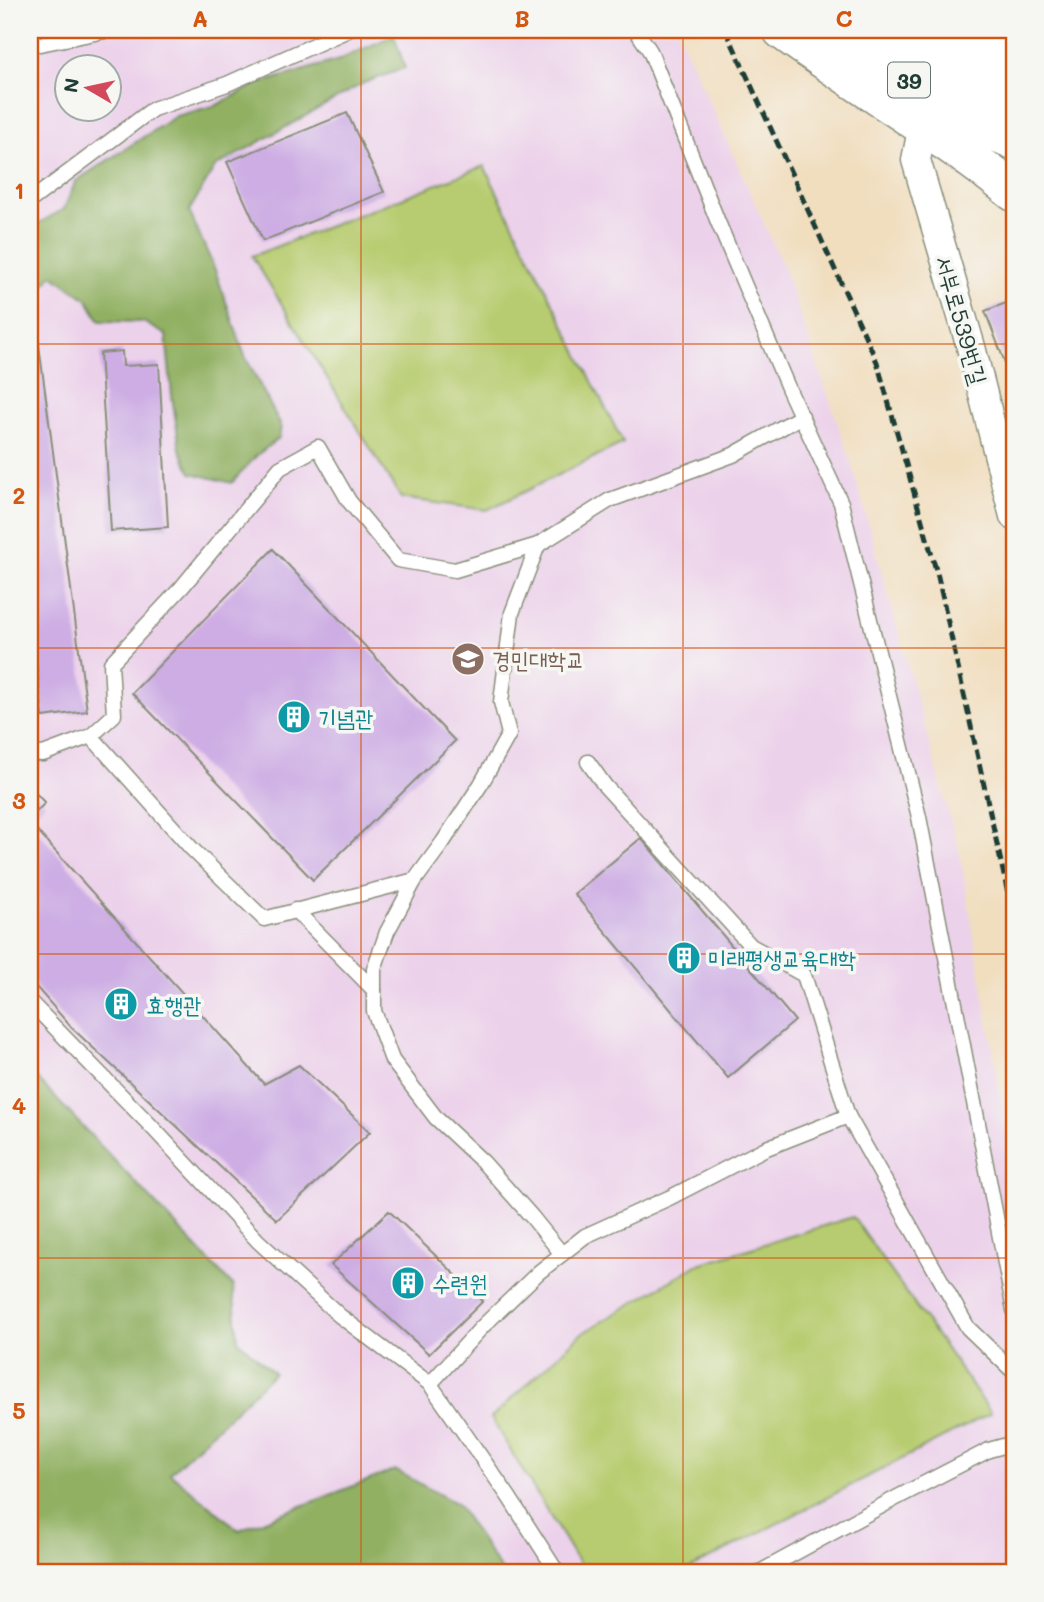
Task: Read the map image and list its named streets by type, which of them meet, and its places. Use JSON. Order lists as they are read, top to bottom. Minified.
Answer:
{"streets":{"main road":["39"],"street":["서부로539번길"]},"places":{"school or university":["경민대학교"],"building":["기념관","미래평생교육대학","효행관","수련원"]},"north":"left","grid":{"columns":["A","B","C"],"rows":["1","2","3","4","5"]}}
